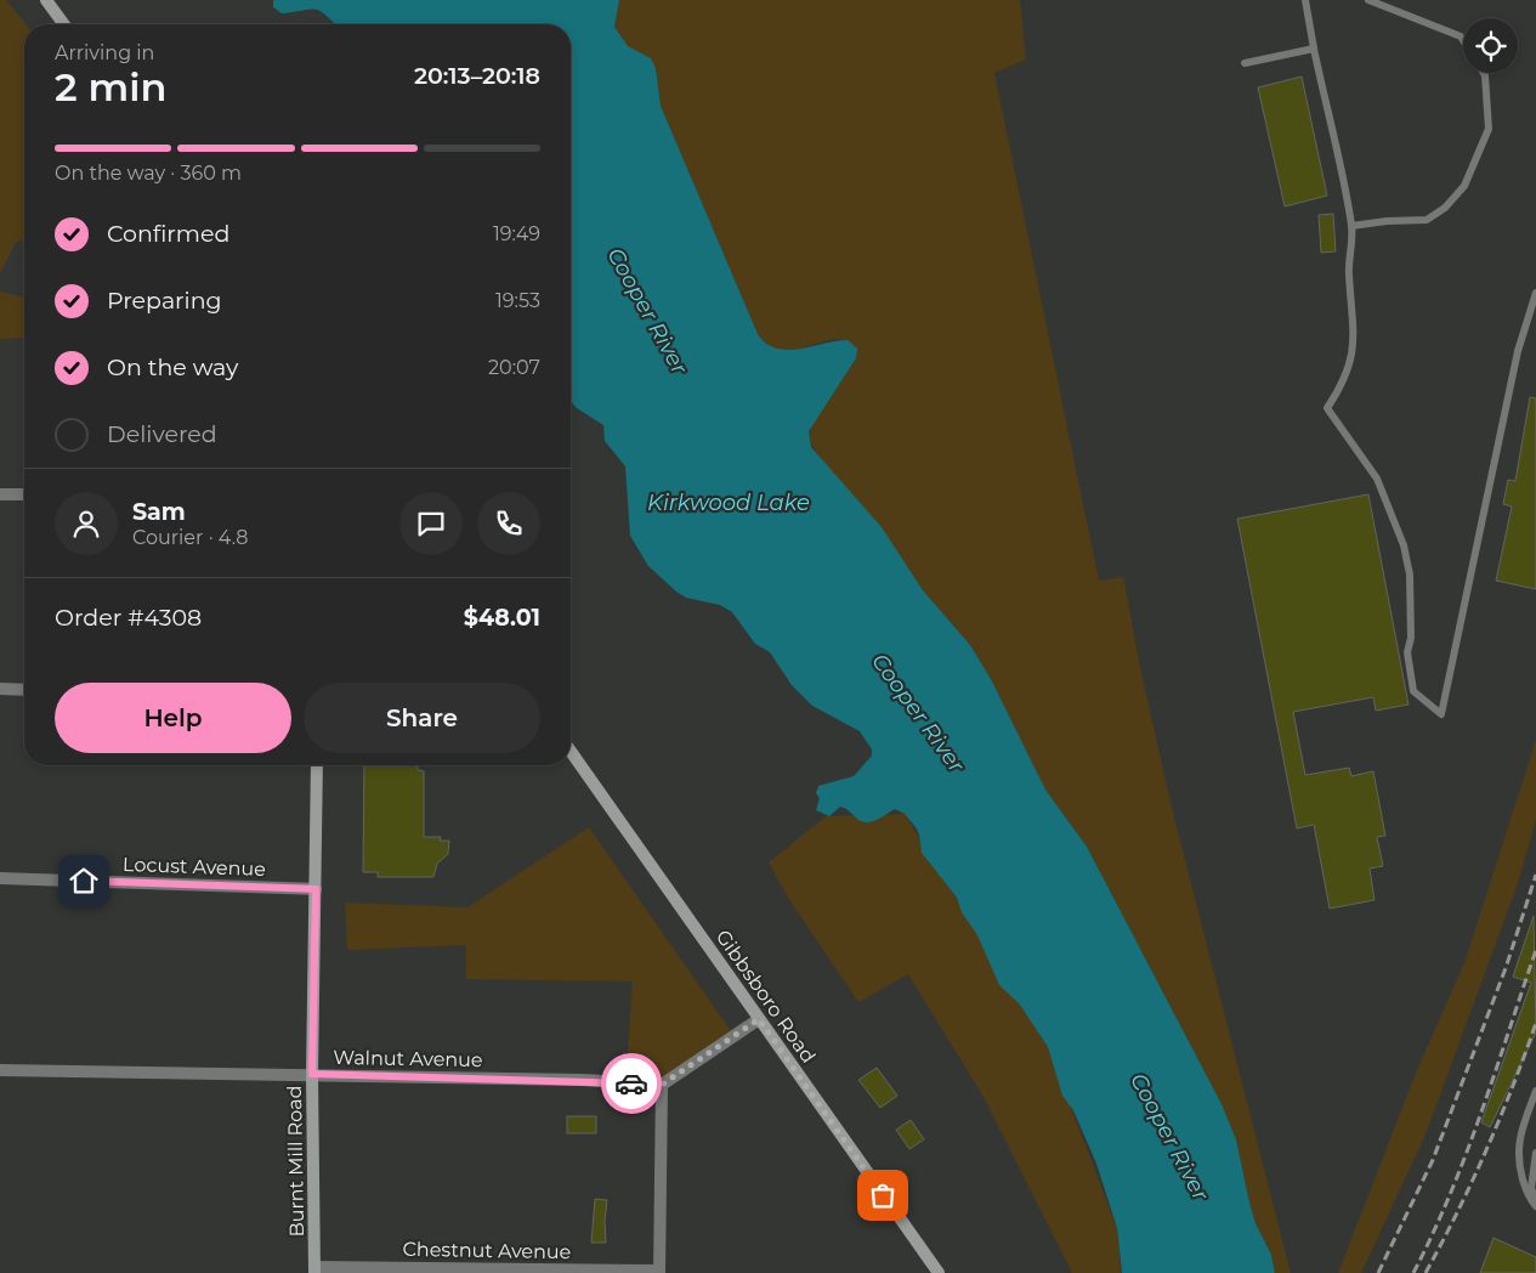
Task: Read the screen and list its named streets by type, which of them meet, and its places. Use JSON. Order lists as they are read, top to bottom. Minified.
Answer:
{"streets":{"street":["Locust Avenue","Gibbsboro Road","Walnut Avenue","Burnt Mill Road","Chestnut Avenue"]},"crossings":[["Locust Avenue","Burnt Mill Road"],["Walnut Avenue","Burnt Mill Road"],["Burnt Mill Road","Chestnut Avenue"]],"water":["Cooper River","Kirkwood Lake"],"page":{"heading":["2 min","Arriving in","20:13–20:18"],"panel":["Sam","Courier · 4.8","Order #4308","$48.01"],"bar":"On the way · 360 m","list":[["Confirmed","19:49"],["Preparing","19:53"],["On the way","20:07"],"Delivered"],"buttons":["Help","Share"]}}
